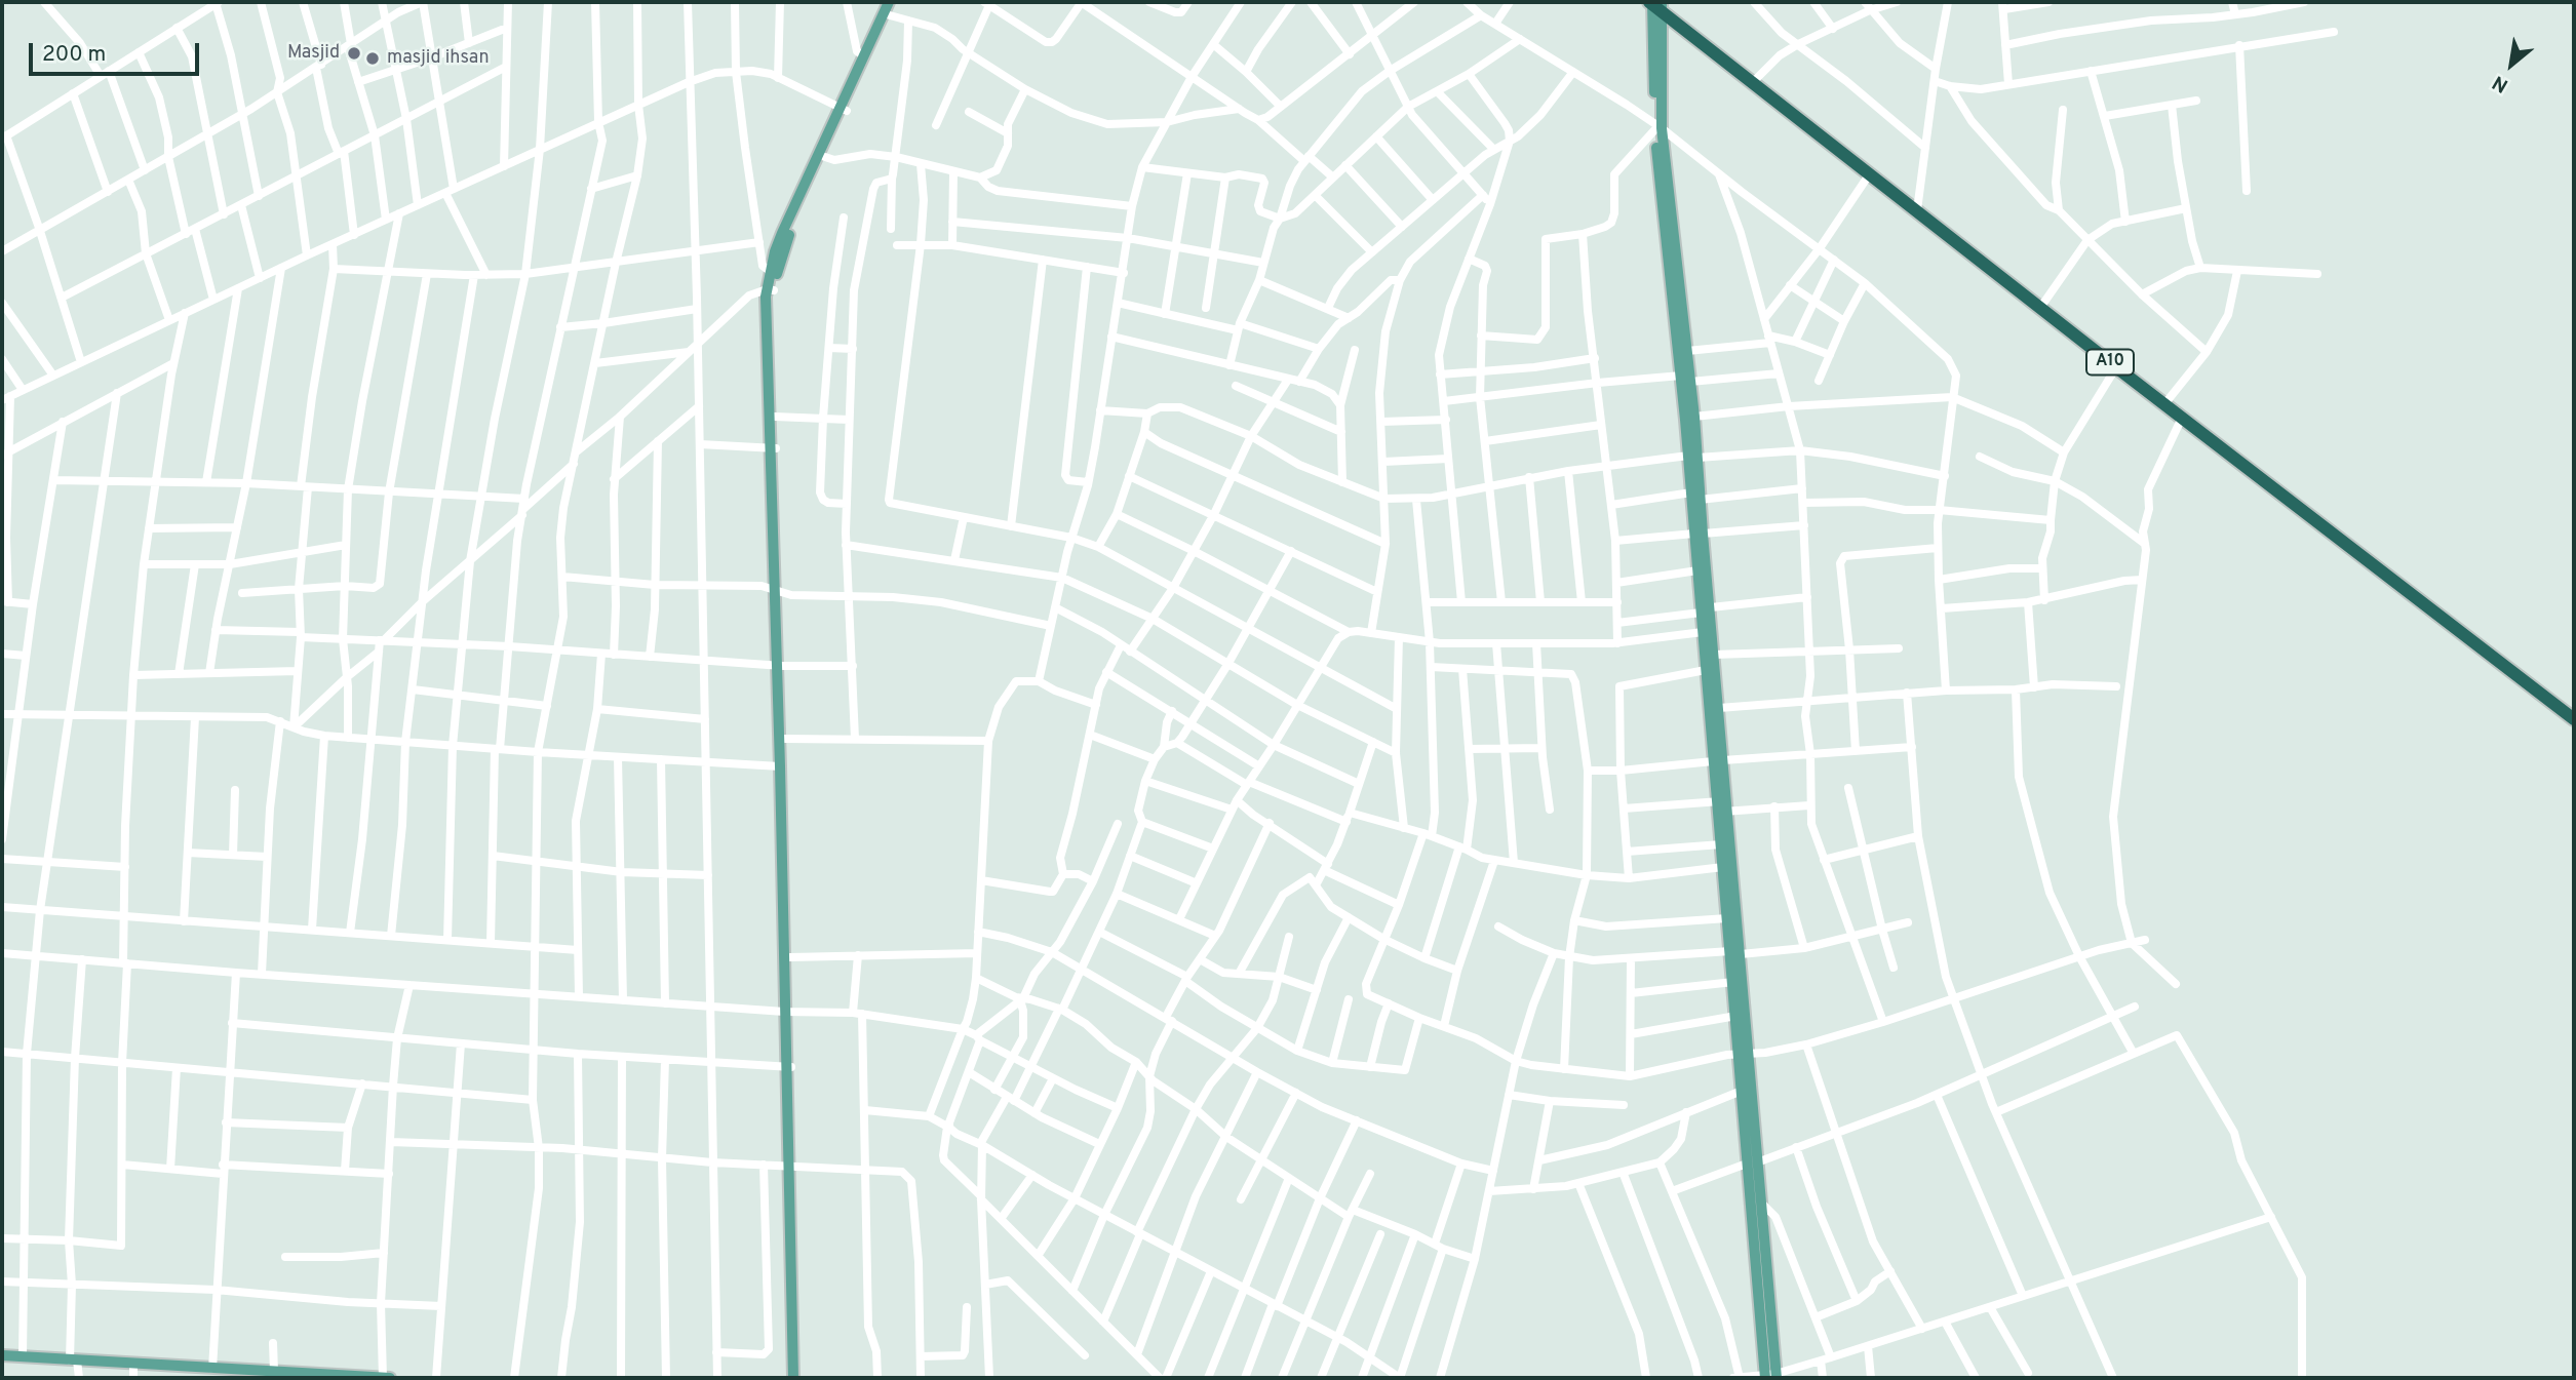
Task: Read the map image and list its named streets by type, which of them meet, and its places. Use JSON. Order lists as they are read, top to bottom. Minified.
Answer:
{"streets":{"highway":["A10"]},"places":["Masjid","masjid ihsan"],"scale_bar":"200 m","north":"bottom left"}
